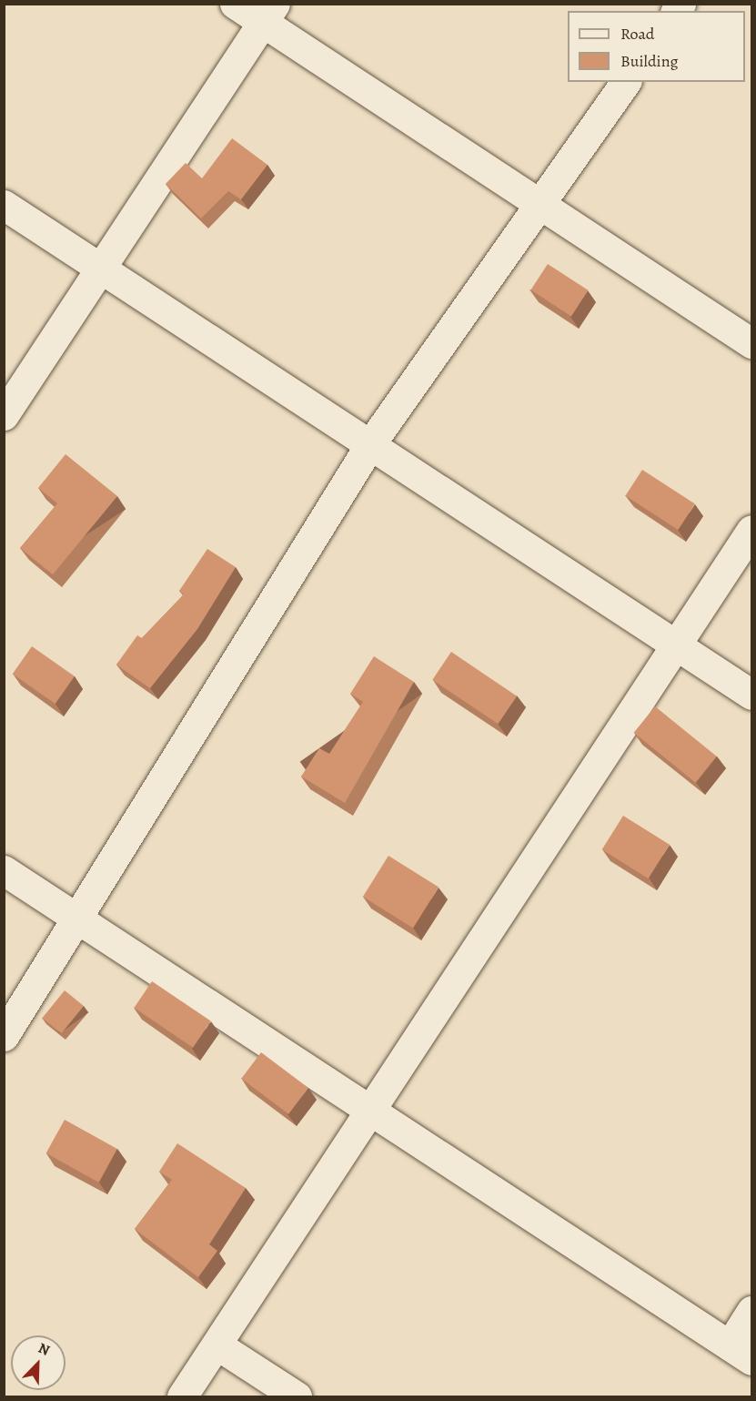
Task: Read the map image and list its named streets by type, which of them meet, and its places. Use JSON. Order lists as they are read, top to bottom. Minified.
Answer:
{"legend":["Road","Building"],"north":"top right"}
